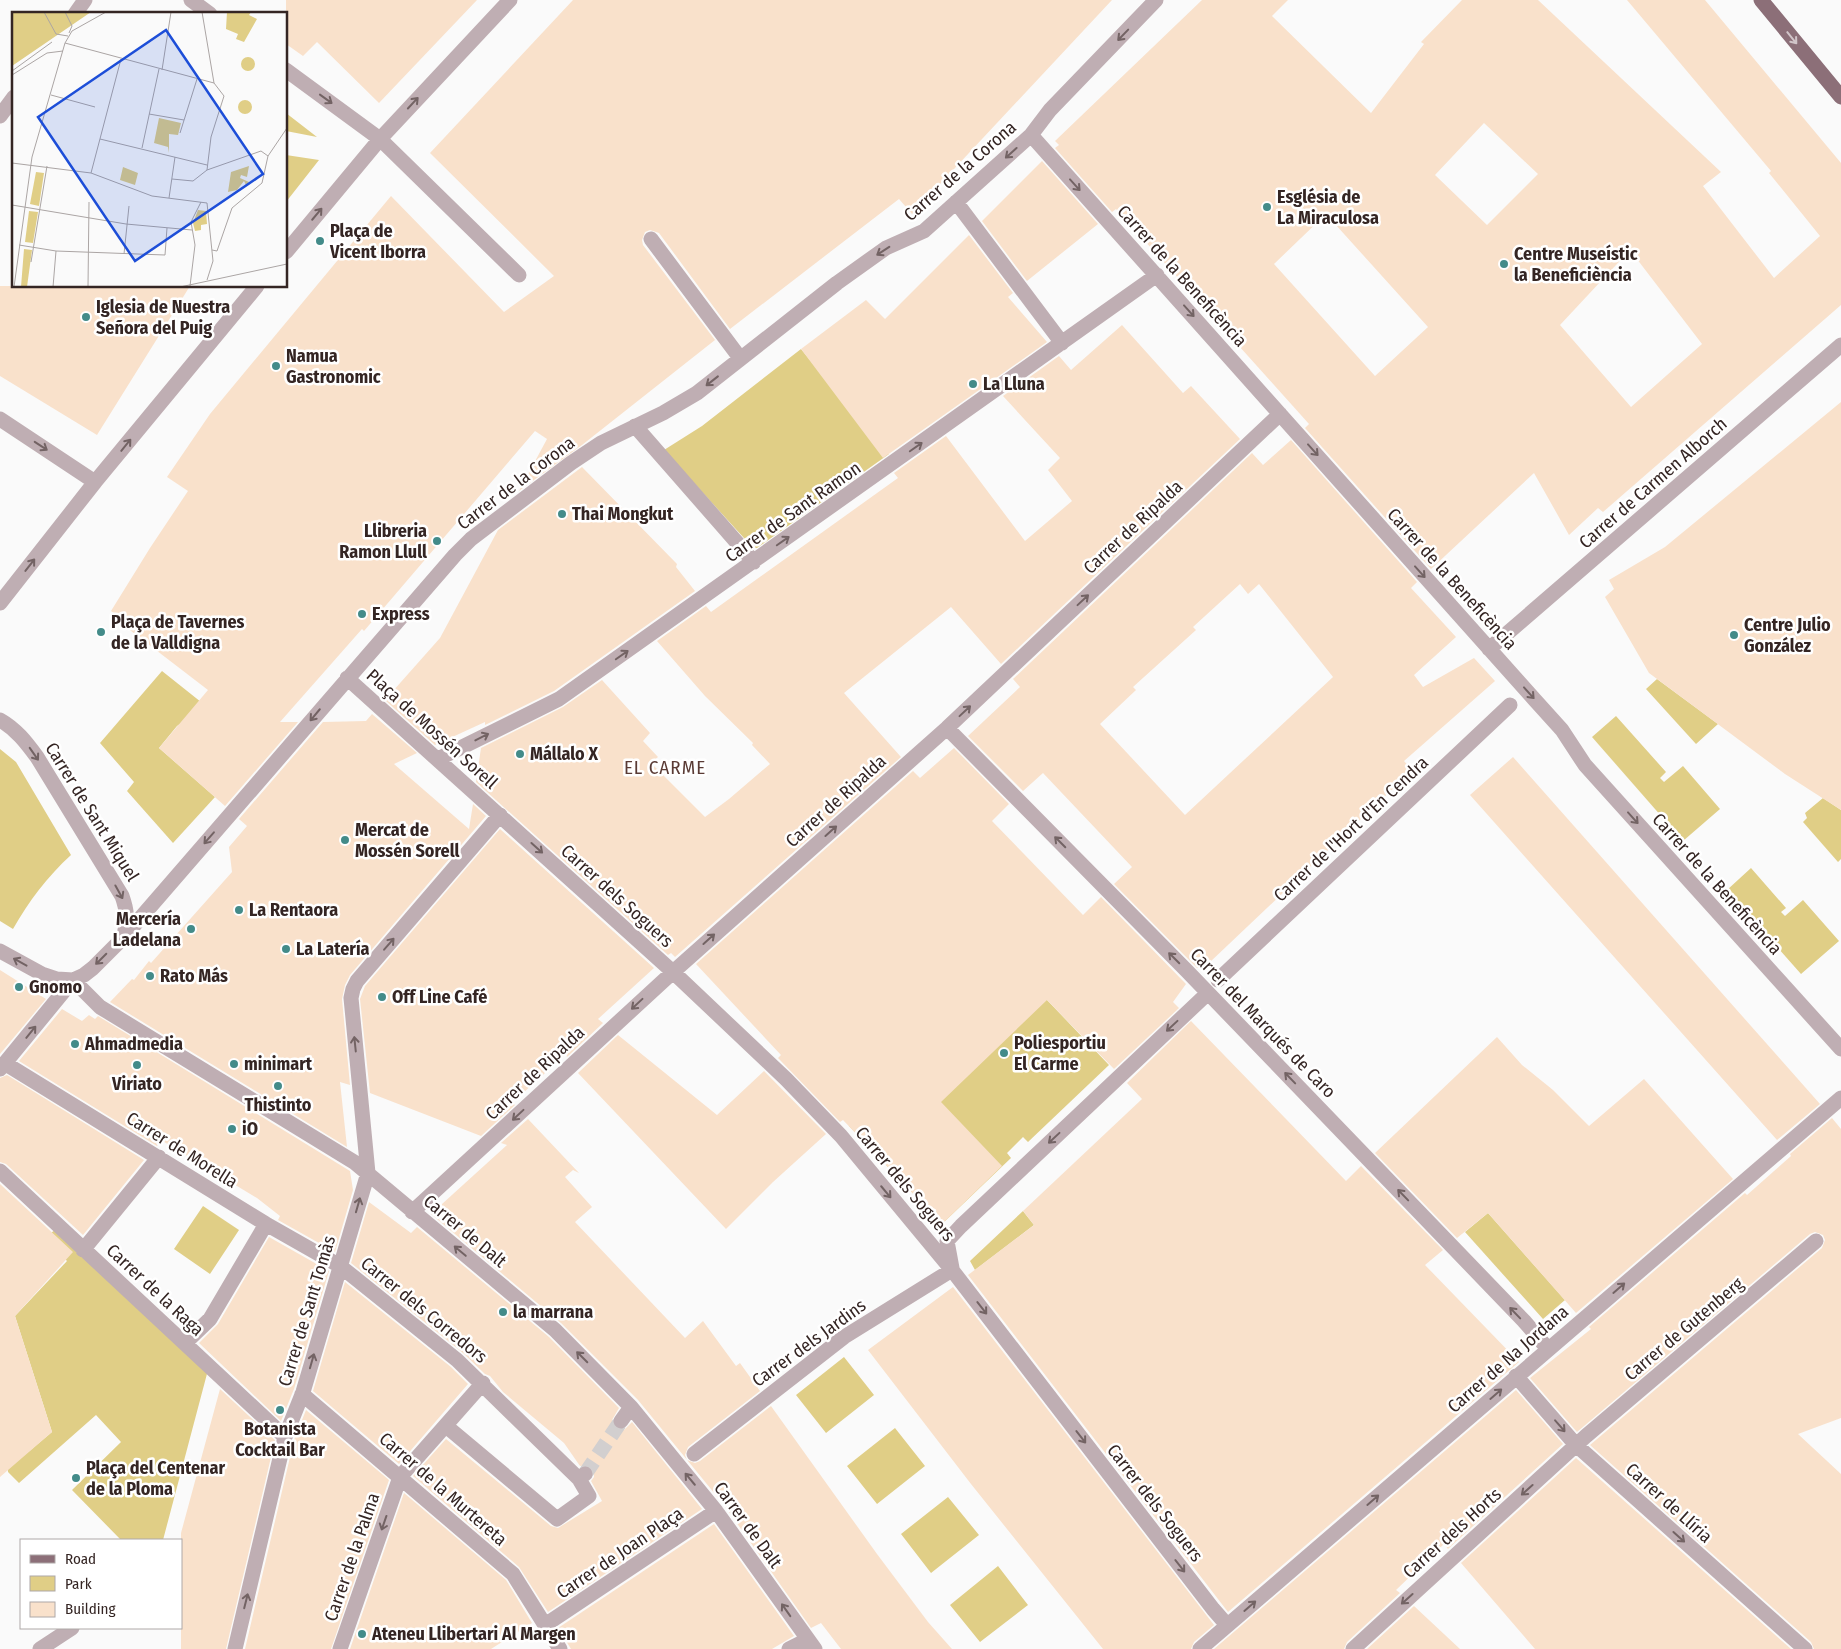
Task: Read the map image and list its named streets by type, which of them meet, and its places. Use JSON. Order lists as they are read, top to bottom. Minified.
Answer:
{"streets":{"street":["Carrer de la Corona","Carrer de la Beneficència","Carrer de Carmen Alborch","Carrer de Sant Ramon","Carrer de Ripalda","Plaça de Mossén Sorell","Carrer de Sant Miquel","Carrer de l'Hort d'En Cendra","Carrer dels Soguers","Carrer del Marqués de Caro","Carrer de Morella","Carrer de Dalt","Carrer de la Raga","Carrer dels Corredors","Carrer de Sant Tomàs","Carrer de Gutenberg","Carrer dels Jardins","Carrer de Na Jordana","Carrer de la Murtereta","Carrer de Llíria","Carrer dels Horts","Carrer de Joan Plaça","Carrer de la Palma"]},"crossings":[["Carrer de la Corona","Carrer de la Beneficència"],["Carrer de la Corona","Plaça de Mossén Sorell"],["Carrer de la Beneficència","Carrer de Carmen Alborch"],["Carrer de la Beneficència","Carrer de Sant Ramon"],["Carrer de la Beneficència","Carrer de Ripalda"],["Carrer de Sant Ramon","Plaça de Mossén Sorell"],["Carrer de Ripalda","Carrer dels Soguers"],["Carrer de Ripalda","Carrer del Marqués de Caro"],["Carrer de Ripalda","Carrer de Dalt"],["Plaça de Mossén Sorell","Carrer de Sant Miquel"],["Plaça de Mossén Sorell","Carrer dels Soguers"],["Plaça de Mossén Sorell","Carrer de Morella"],["Plaça de Mossén Sorell","Carrer de Dalt"],["Plaça de Mossén Sorell","Carrer de Sant Tomàs"],["Carrer dels Soguers","Carrer dels Jardins"],["Carrer dels Soguers","Carrer de Na Jordana"],["Carrer del Marqués de Caro","Carrer de Na Jordana"],["Carrer de Morella","Carrer dels Corredors"],["Carrer de Morella","Carrer de Sant Tomàs"],["Carrer de Dalt","Carrer de Sant Tomàs"],["Carrer de Dalt","Carrer de Joan Plaça"],["Carrer de la Raga","Carrer de Sant Tomàs"],["Carrer dels Corredors","Carrer de Sant Tomàs"],["Carrer dels Corredors","Carrer de la Murtereta"],["Carrer dels Corredors","Carrer de la Palma"],["Carrer de Sant Tomàs","Carrer de la Murtereta"],["Carrer de Gutenberg","Carrer de Llíria"],["Carrer de Gutenberg","Carrer dels Horts"],["Carrer de Na Jordana","Carrer de Llíria"],["Carrer de la Murtereta","Carrer de Joan Plaça"],["Carrer de la Murtereta","Carrer de la Palma"],["Carrer de Llíria","Carrer dels Horts"]],"one_way":["Carrer de la Corona","Carrer de la Beneficència","Carrer de Sant Ramon","Carrer de Sant Miquel","Carrer dels Soguers","Carrer del Marqués de Caro","Carrer de Dalt","Carrer de Sant Tomàs","Carrer de Na Jordana","Carrer de Llíria","Carrer dels Horts","Carrer de la Palma"],"districts":["EL CARME"],"places":["Església de La Miraculosa","Plaça de Vicent Iborra","Centre Museístic la Beneficiència","Iglesia de Nuestra Señora del Puig","Namua Gastronomic","La Lluna","Thai Mongkut","Llibreria Ramon Llull","Express","Plaça de Tavernes de la Valldigna","Centre Julio González","Mállalo X","Mercat de Mossén Sorell","La Rentaora","Mercería Ladelana","La Latería","Rato Más","Gnomo","Off Line Café","Ahmadmedia","Poliesportiu El Carme","minimart","Viriato","Thistinto","iO","la marrana","Botanista Cocktail Bar","Plaça del Centenar de la Ploma","Ateneu Llibertari Al Margen"],"legend":["Road","Park","Building"]}
